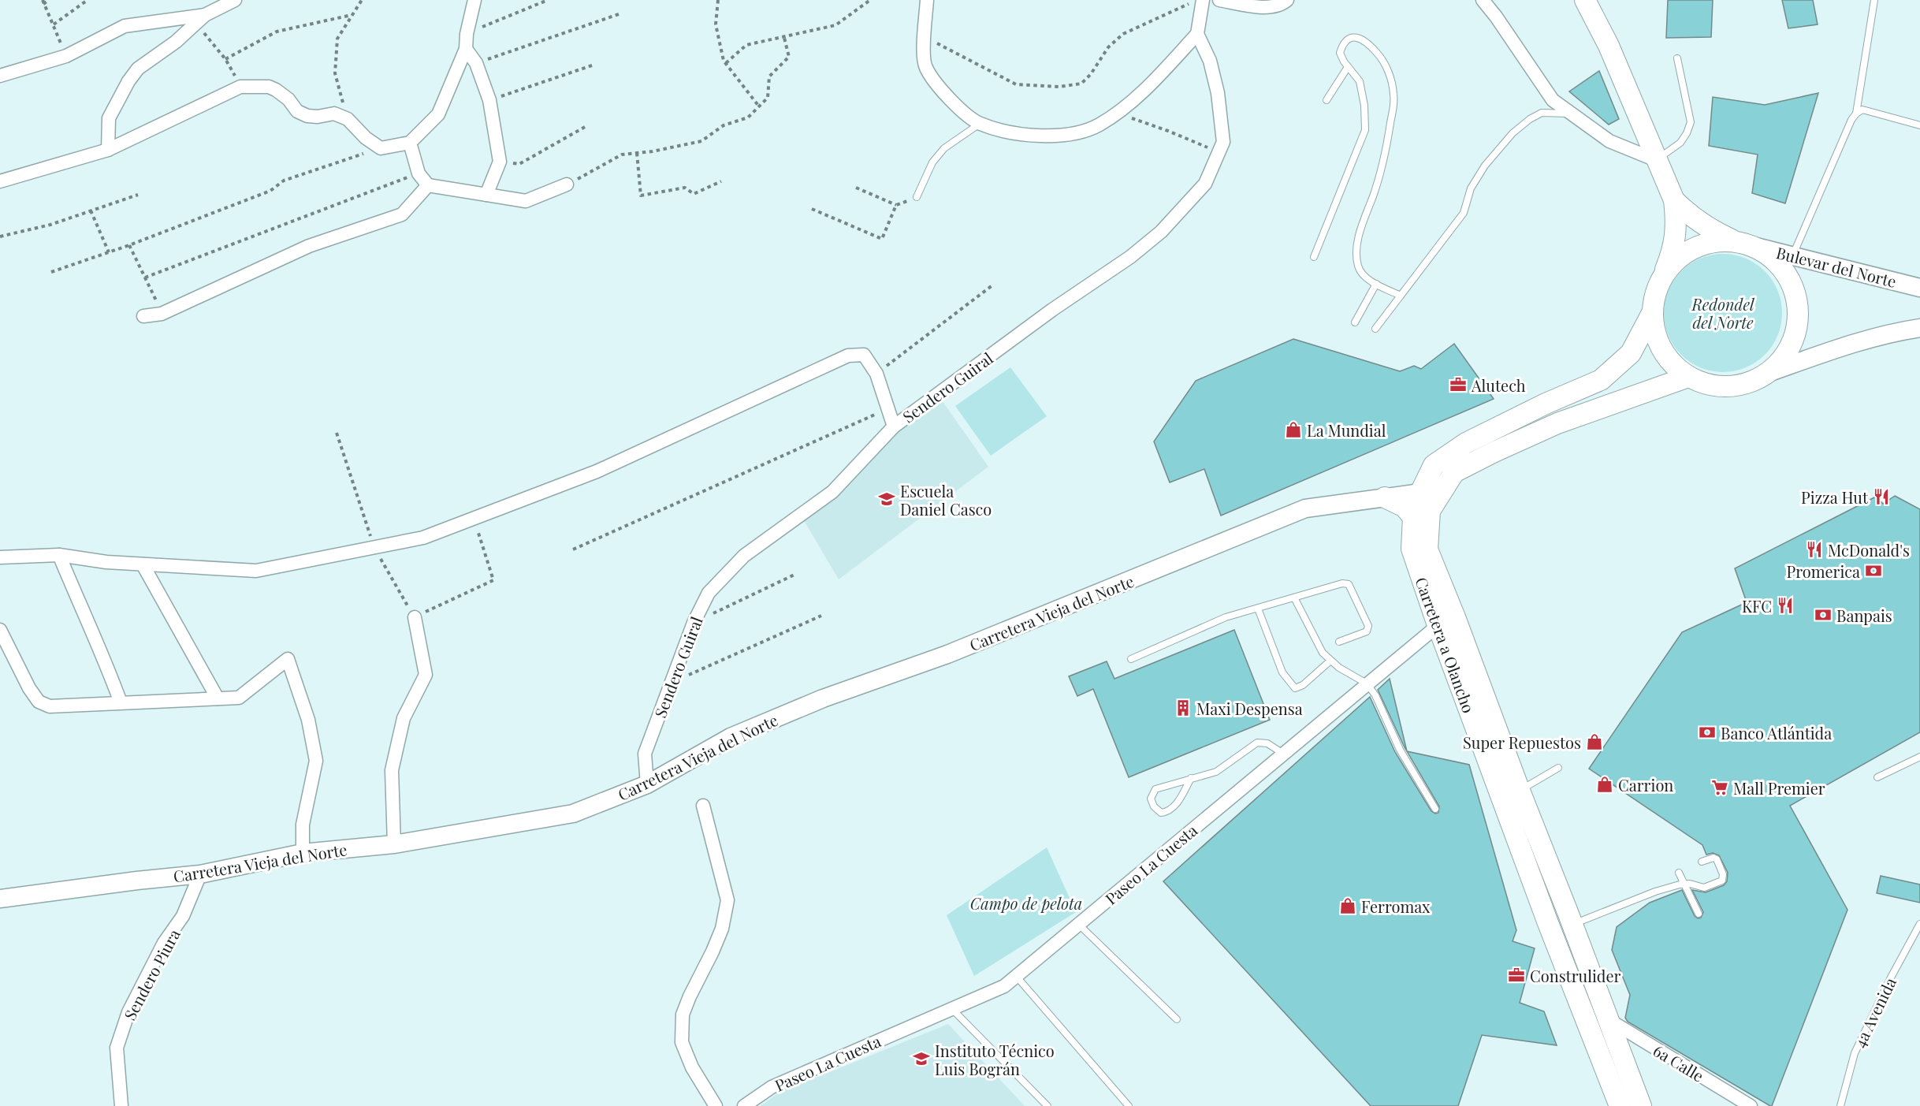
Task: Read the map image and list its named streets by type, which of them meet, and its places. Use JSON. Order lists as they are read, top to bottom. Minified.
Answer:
{"streets":{"main road":["Carretera a Olancho"],"street":["Bulevar del Norte","Sendero Guiral","Carretera Vieja del Norte","Paseo La Cuesta","Sendero Piura","6a Calle"],"lane":["4a Avenida"]},"crossings":[["Bulevar del Norte","Carretera a Olancho"],["Sendero Guiral","Carretera Vieja del Norte"],["Carretera Vieja del Norte","Carretera a Olancho"],["Carretera Vieja del Norte","Sendero Piura"],["Carretera a Olancho","Paseo La Cuesta"],["Carretera a Olancho","6a Calle"]],"parks":["Redondel del Norte","Campo de pelota"],"places":{"office":["Alutech","Construlider"],"shop":["La Mundial","Super Repuestos","Carrion","Ferromax"],"restaurant":["Pizza Hut","McDonald's","KFC"],"school or university":["Escuela Daniel Casco","Instituto Técnico Luis Bográn"],"bank":["Promerica","Banpais","Banco Atlántida"],"building":["Maxi Despensa"],"supermarket":["Mall Premier"]}}
